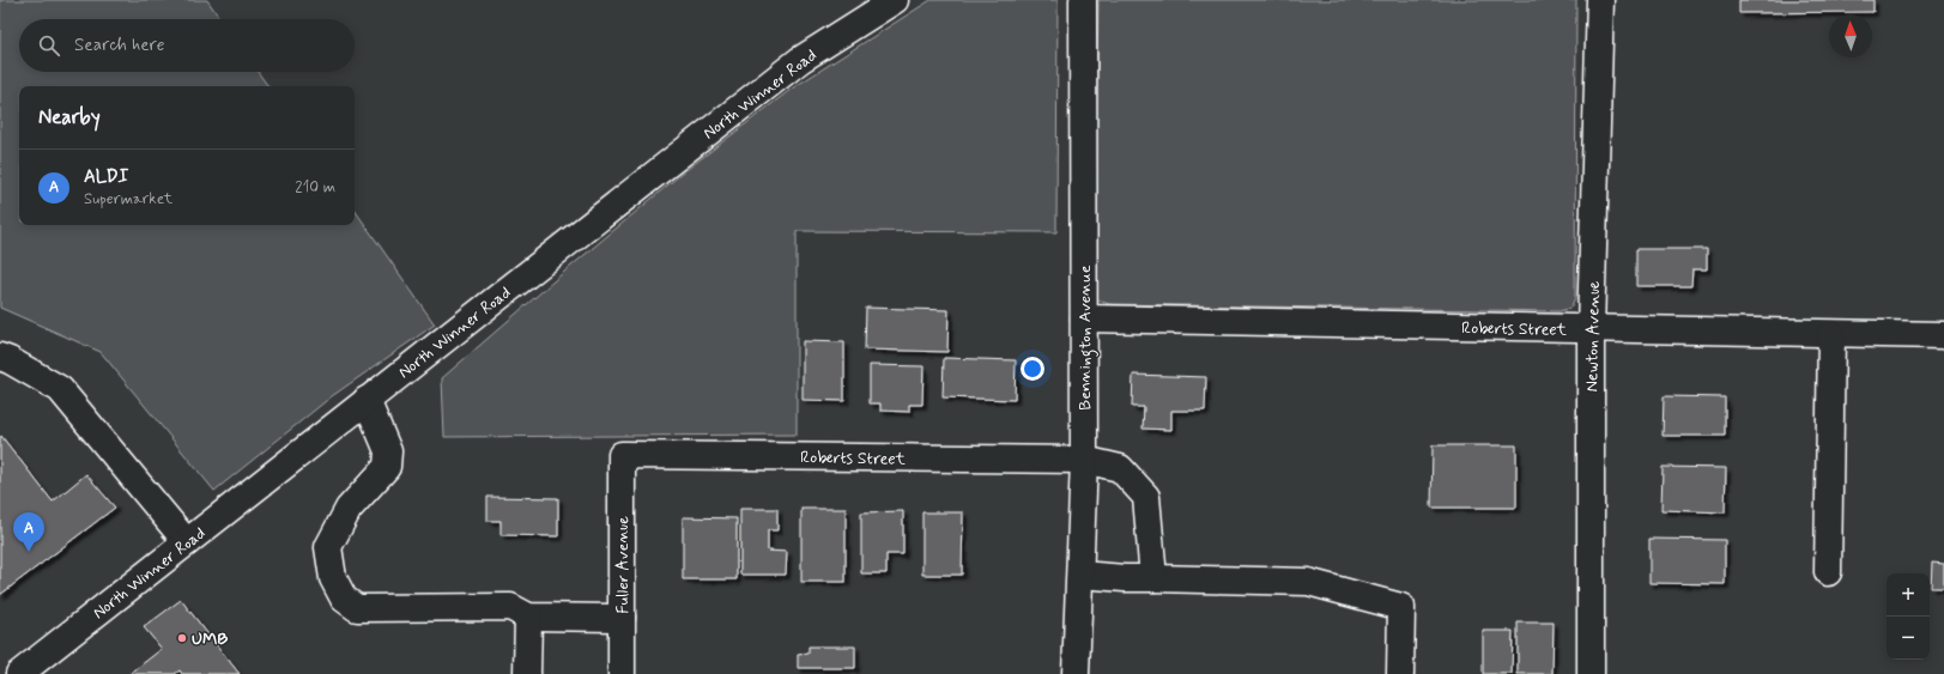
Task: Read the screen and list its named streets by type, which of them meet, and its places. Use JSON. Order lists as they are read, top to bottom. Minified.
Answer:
{"streets":{"street":["North Winner Road","Roberts Street","Newton Avenue","Bennington Avenue","Fuller Avenue"]},"crossings":[["Roberts Street","Newton Avenue"],["Roberts Street","Bennington Avenue"],["Roberts Street","Fuller Avenue"]],"places":["UMB"],"north":"top","page":{"search":"Search here","heading":"Nearby","list":[{"mark":"A","name":"ALDI","note":"Supermarket","value":"210 m"}],"pins":"A","map_buttons":["+","−"]}}
